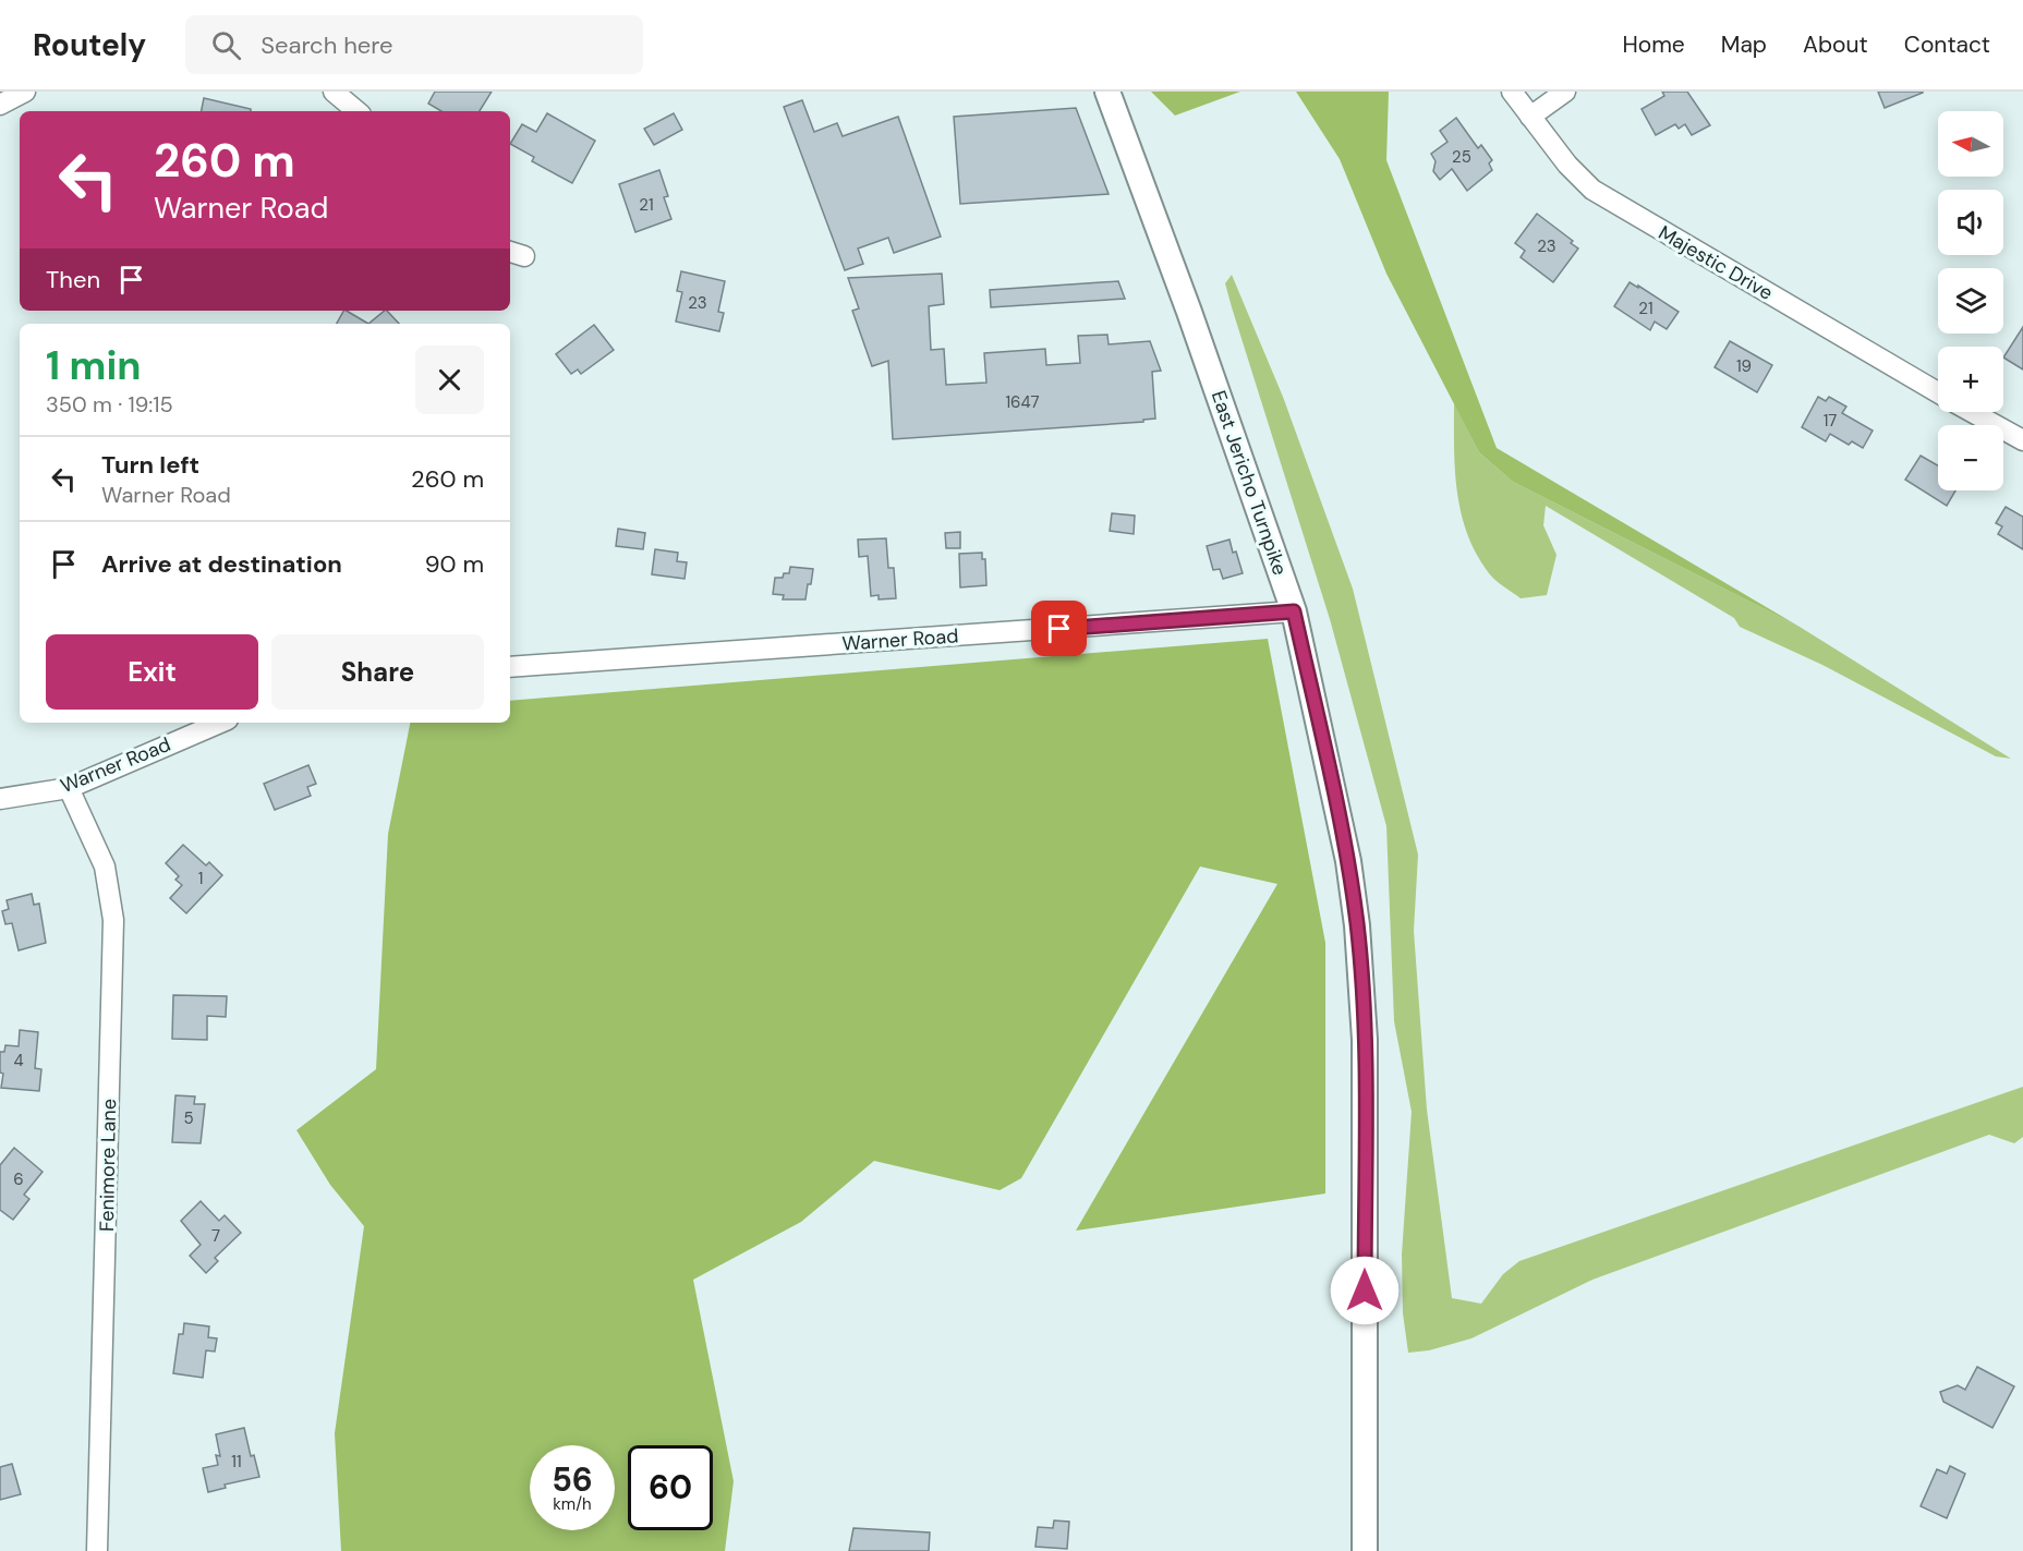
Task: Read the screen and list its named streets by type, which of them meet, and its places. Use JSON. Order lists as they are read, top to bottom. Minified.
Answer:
{"streets":{"main road":["East Jericho Turnpike"],"street":["Majestic Drive","Warner Road","Fenimore Lane"]},"crossings":[["East Jericho Turnpike","Warner Road"],["Warner Road","Fenimore Lane"]],"house_numbers":["25","21","23","23","21","19","1647","17","1","4","5","6","7","11"],"north":"left","page":{"header":"Routely","search":"Search here","nav":["Home","Map","About","Contact"],"map_buttons":["+","−"],"turn":["260 m","Warner Road"],"then":"Then","heading":["1 min","350 m · 19:15"],"list":[{"name":"Turn left","note":"Warner Road","value":"260 m"},{"name":"Arrive at destination","value":"90 m"}],"buttons":["Exit","Share"],"speed":"56 km/h","limit":"60"}}
